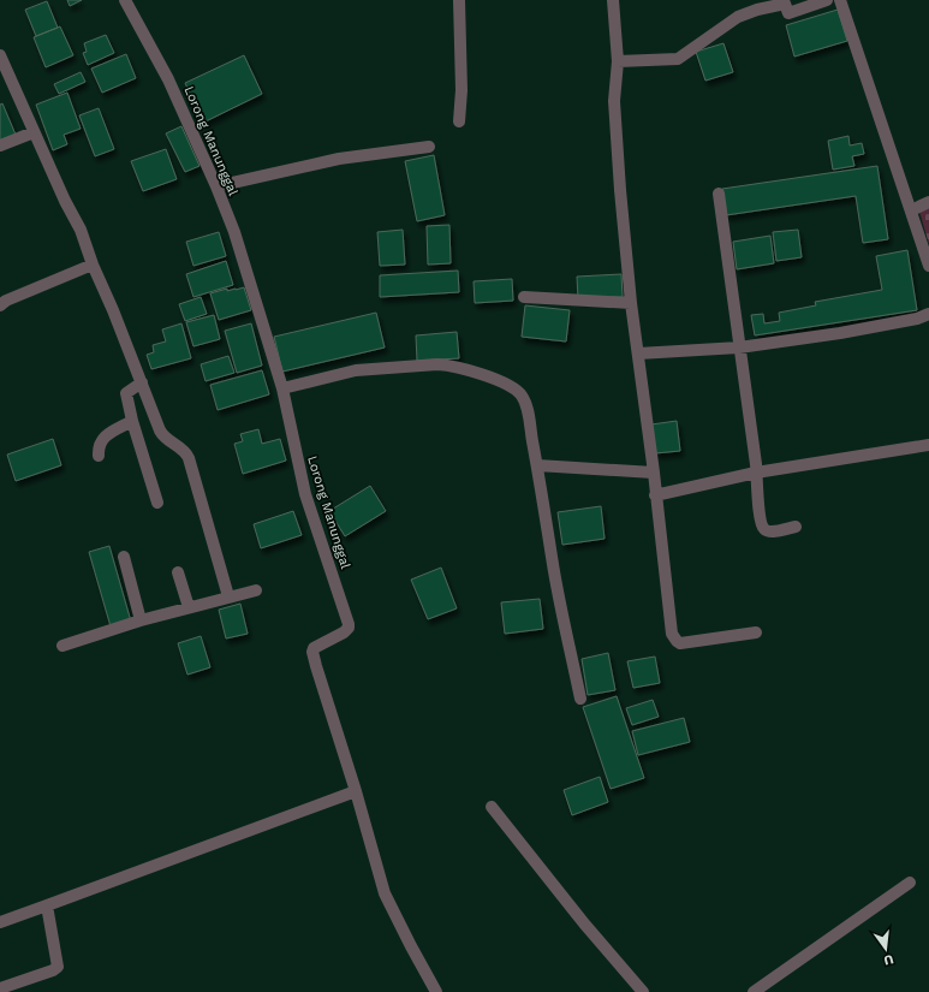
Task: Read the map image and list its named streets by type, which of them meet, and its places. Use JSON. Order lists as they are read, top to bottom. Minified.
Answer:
{"streets":{"street":["Lorong Manunggal"]},"north":"bottom"}
